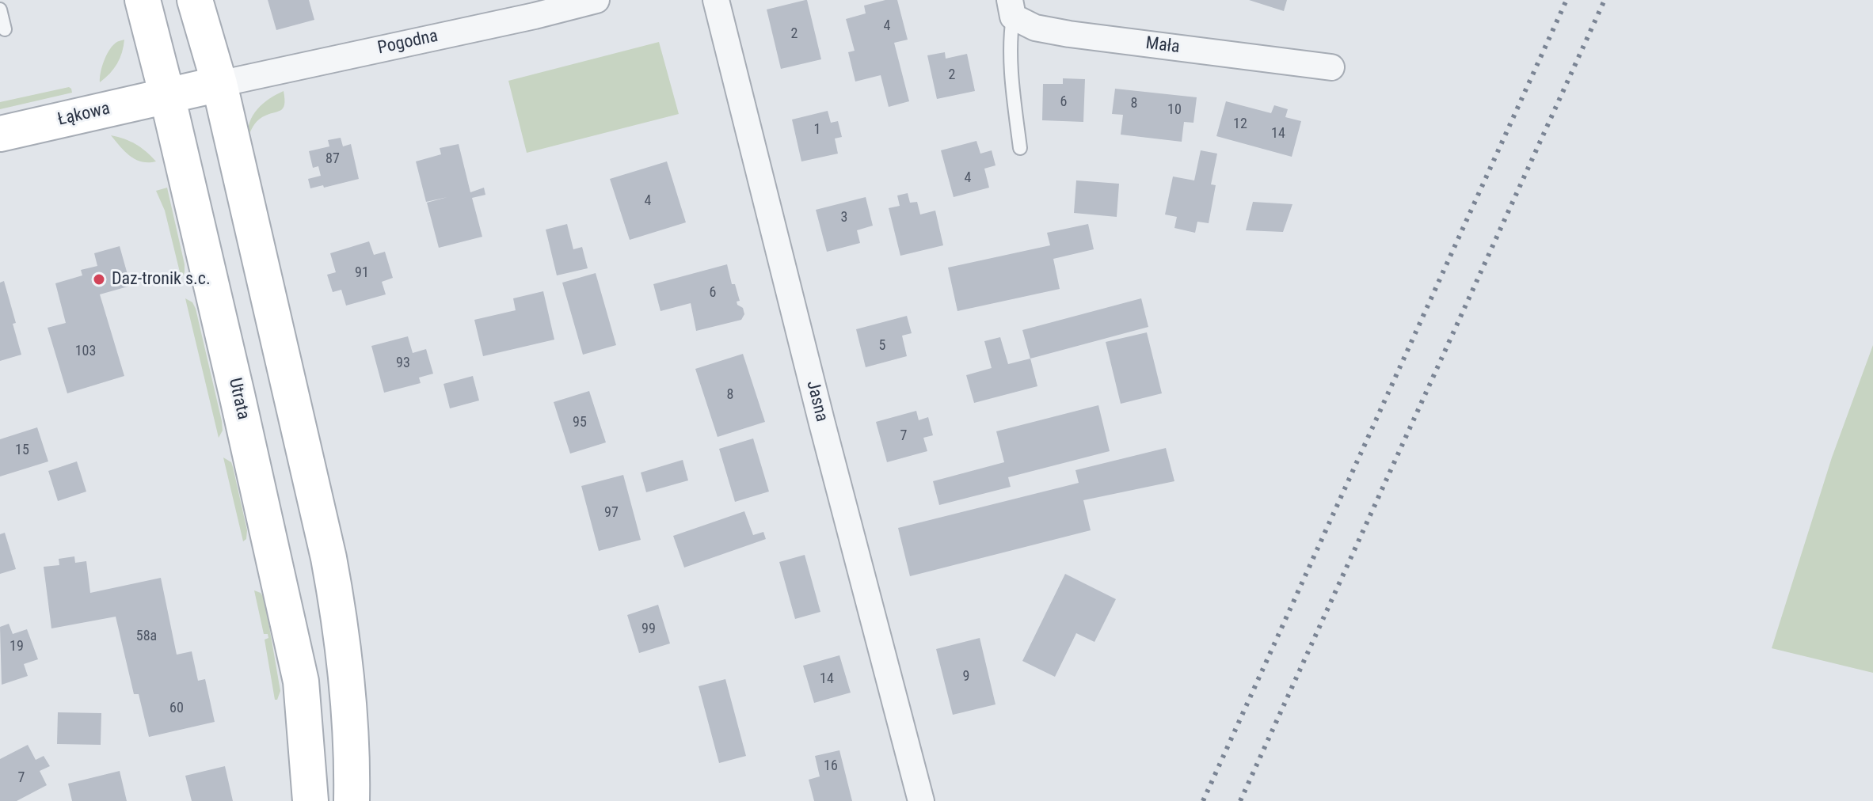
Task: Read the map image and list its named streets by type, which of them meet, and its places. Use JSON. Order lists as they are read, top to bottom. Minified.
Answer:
{"streets":{"main road":["Łąkowa","Utrata"],"street":["Pogodna","Mała","Jasna"]},"crossings":[["Pogodna","Łąkowa"],["Łąkowa","Utrata"]],"places":["Daz-tronik s.c."],"house_numbers":["4","2","2","6","8","10","12","1","14","87","4","4","3","91","6","5","103","93","8","95","7","15","97","99","58a","19","9","14","60","16","7"]}
